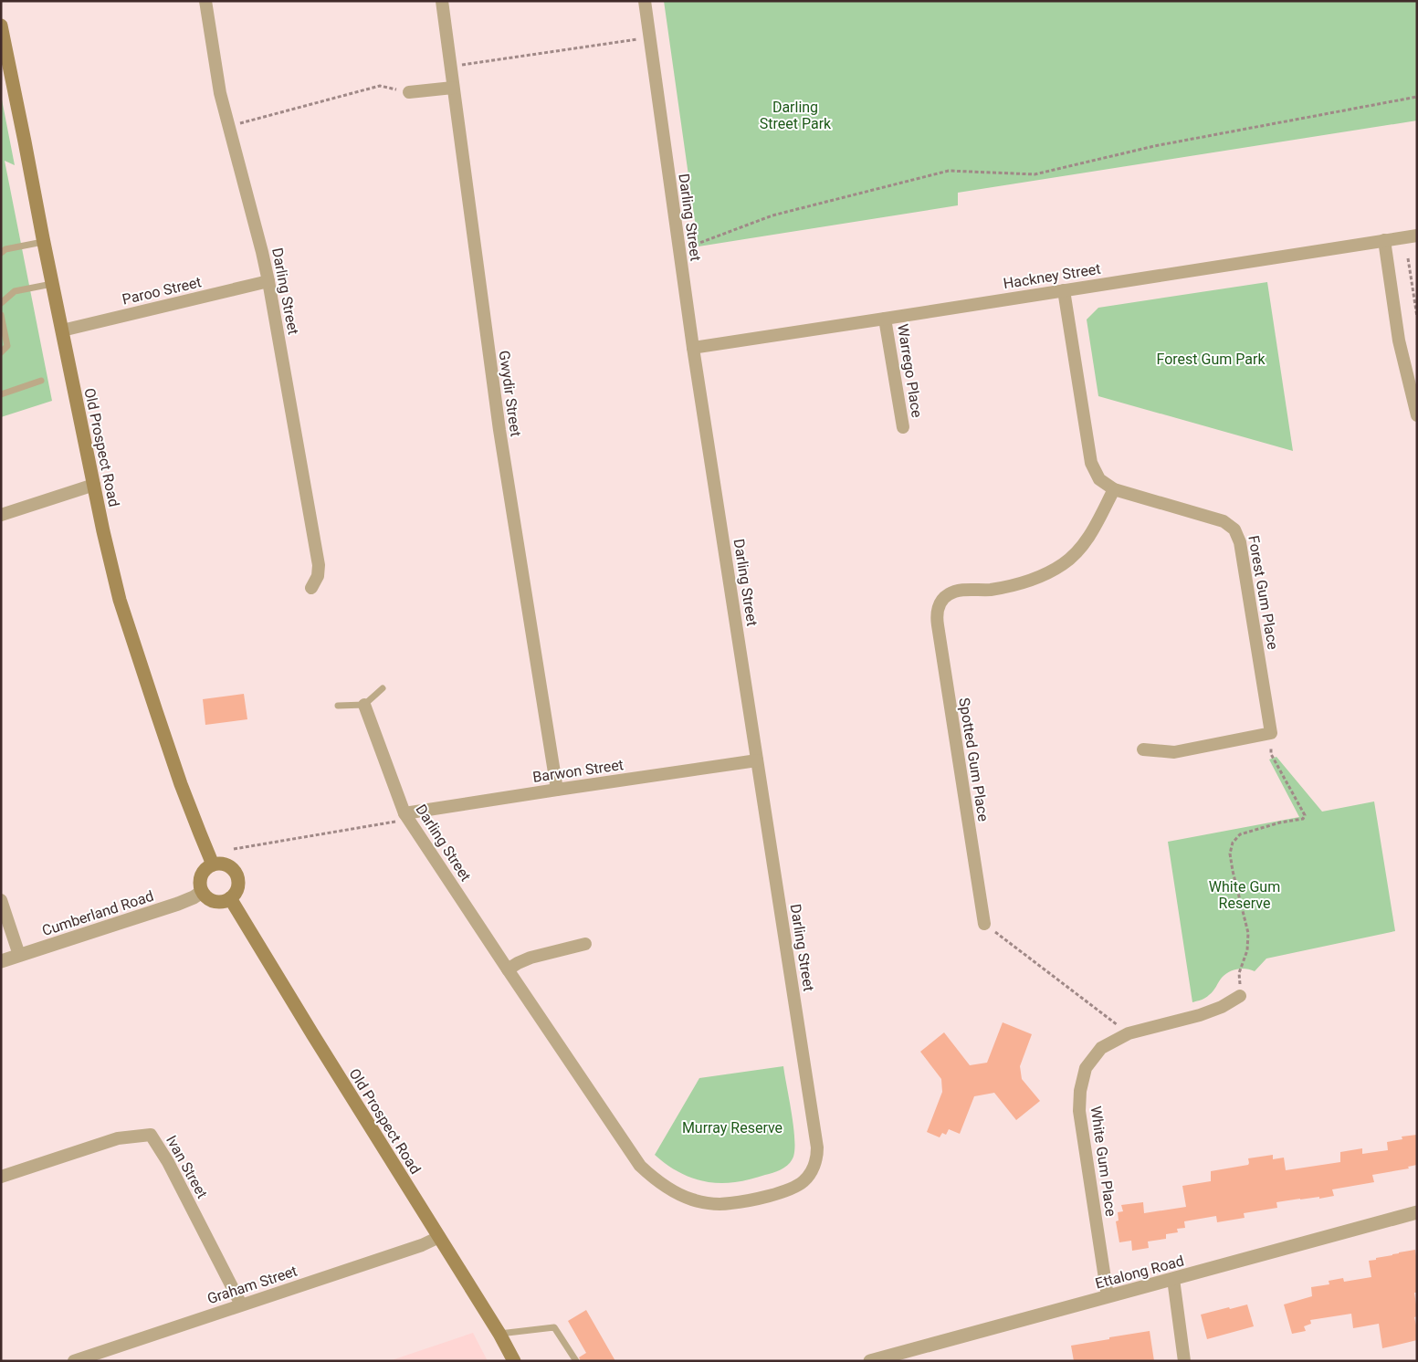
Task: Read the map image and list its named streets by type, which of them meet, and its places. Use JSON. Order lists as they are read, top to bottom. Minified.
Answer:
{"streets":{"main road":["Old Prospect Road"],"street":["Darling Street","Hackney Street","Paroo Street","Warrego Place","Gwydir Street","Forest Gum Place","Spotted Gum Place","Barwon Street","Cumberland Road","White Gum Place","Ivan Street","Ettalong Road","Graham Street"]},"crossings":[["Darling Street","Hackney Street"],["Darling Street","Paroo Street"],["Darling Street","Barwon Street"],["Hackney Street","Warrego Place"],["Hackney Street","Forest Gum Place"],["Paroo Street","Old Prospect Road"],["Gwydir Street","Barwon Street"],["Old Prospect Road","Cumberland Road"],["Old Prospect Road","Graham Street"],["Forest Gum Place","Spotted Gum Place"],["White Gum Place","Ettalong Road"],["Ivan Street","Graham Street"]],"parks":["Darling Street Park","Forest Gum Park","White Gum Reserve","Murray Reserve"]}
